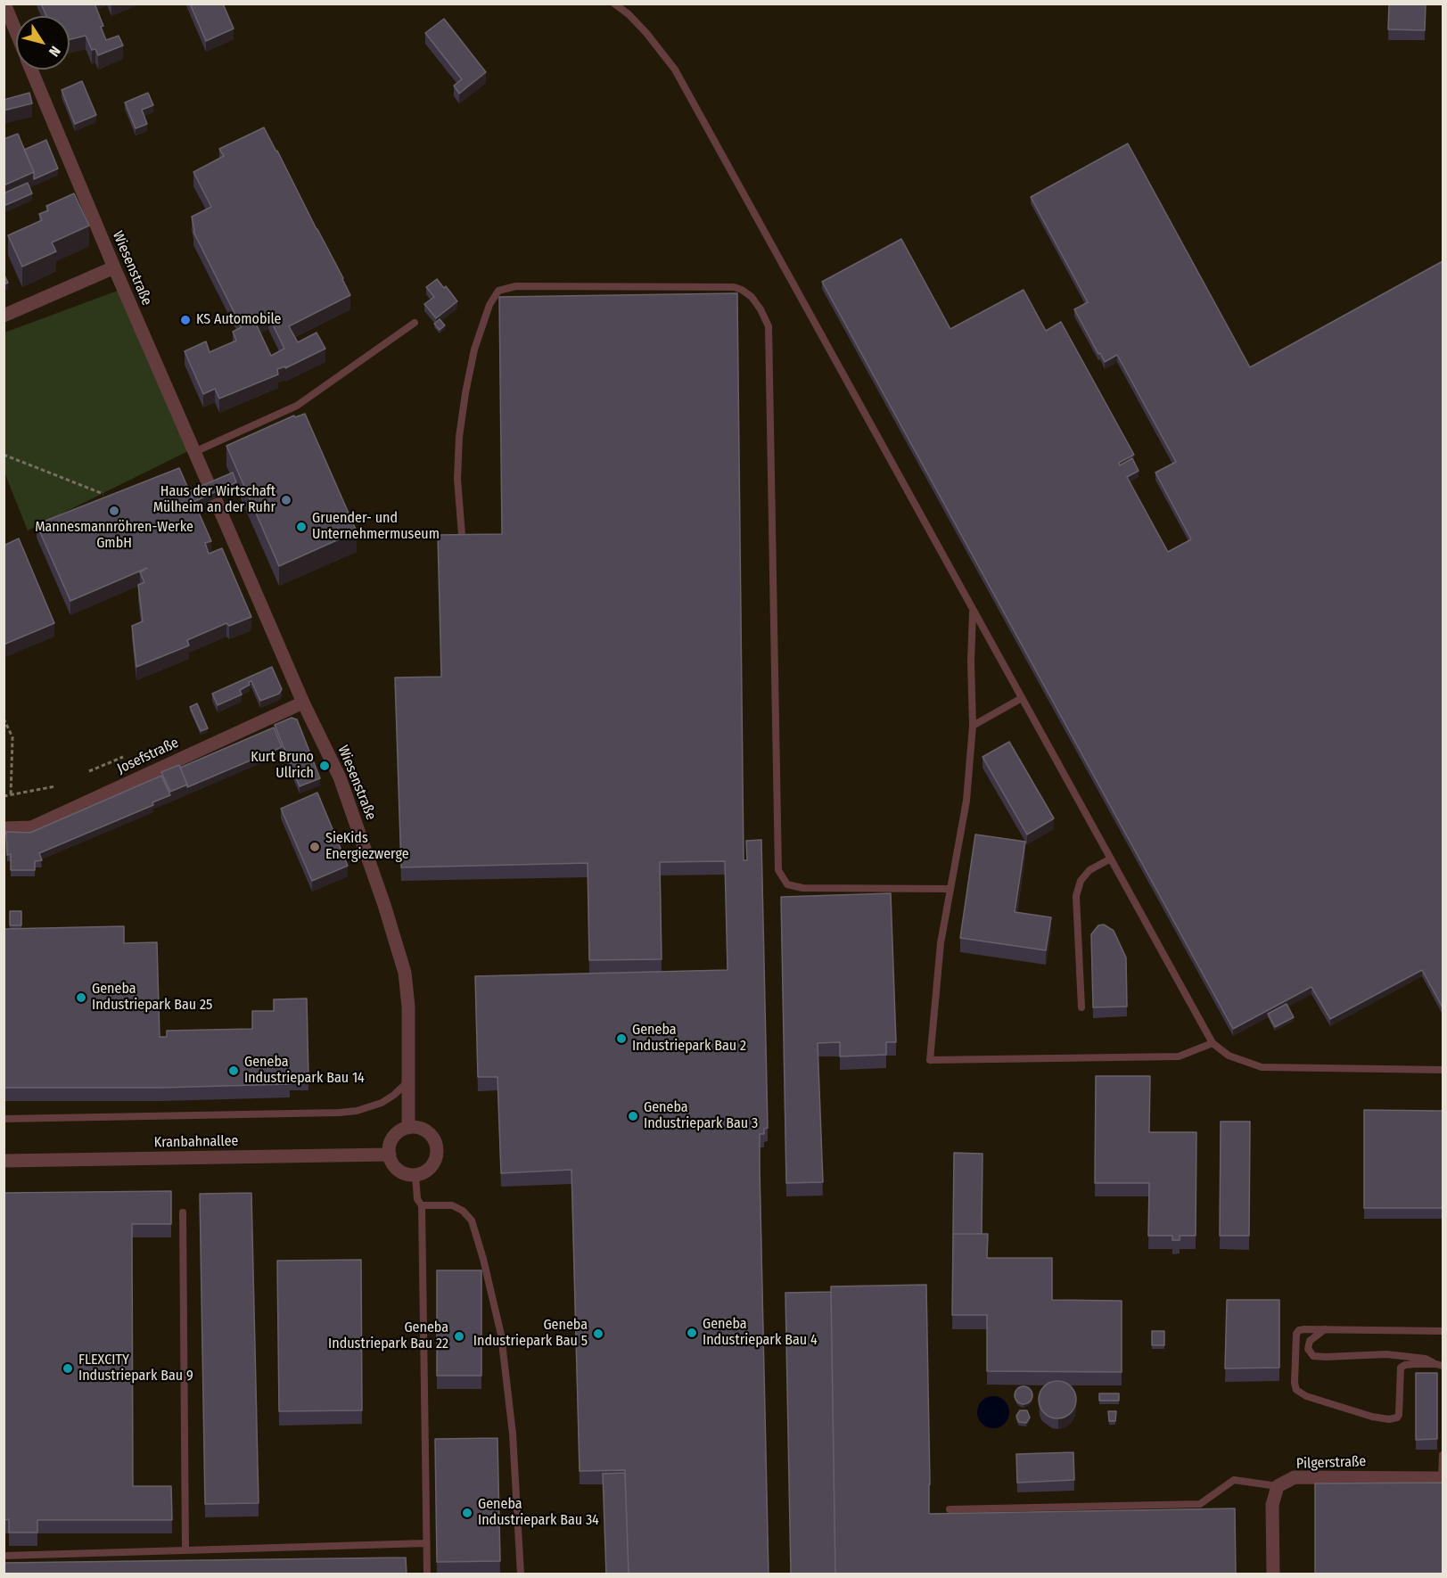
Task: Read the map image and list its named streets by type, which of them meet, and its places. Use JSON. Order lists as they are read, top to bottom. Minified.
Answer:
{"streets":{"street":["Wiesenstraße","Josefstraße","Kranbahnallee","Pilgerstraße"]},"crossings":[["Wiesenstraße","Josefstraße"],["Wiesenstraße","Kranbahnallee"]],"places":["KS Automobile","Haus der Wirtschaft Mülheim an der Ruhr","Mannesmannröhren-Werke GmbH","Gruender- und Unternehmermuseum","Kurt Bruno Ullrich","SieKids Energiezwerge","Geneba Industriepark Bau 25","Geneba Industriepark Bau 2","Geneba Industriepark Bau 14","Geneba Industriepark Bau 3","Geneba Industriepark Bau 4","Geneba Industriepark Bau 5","Geneba Industriepark Bau 22","FLEXCITY Industriepark Bau 9","Geneba Industriepark Bau 34"],"north":"bottom right"}
